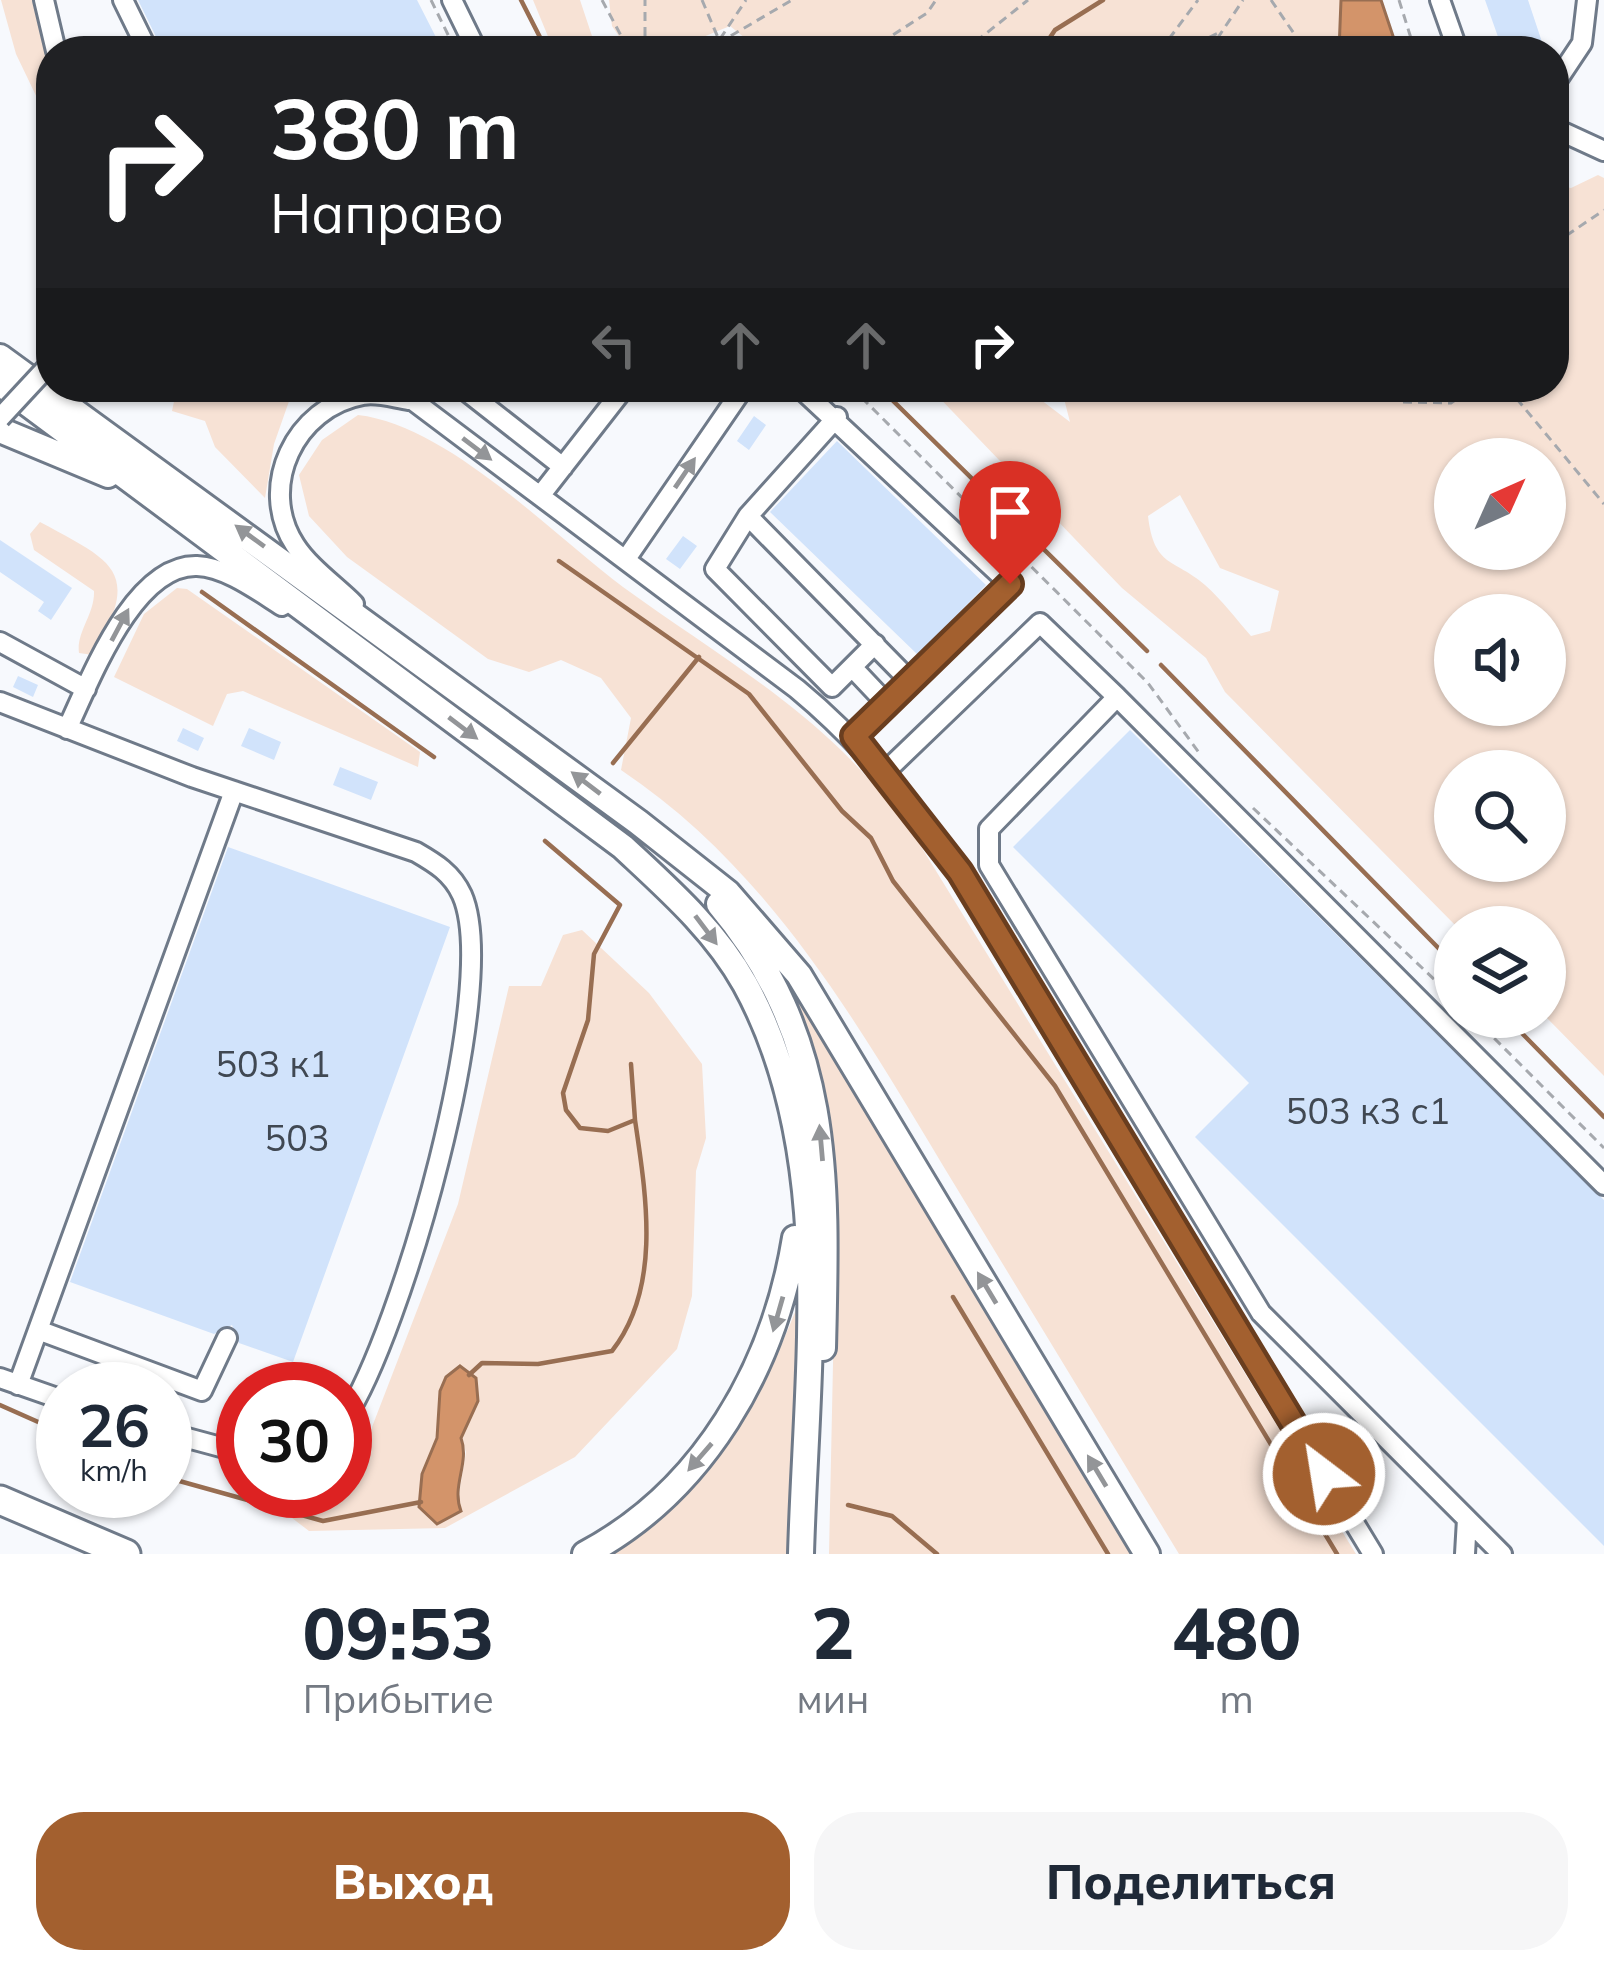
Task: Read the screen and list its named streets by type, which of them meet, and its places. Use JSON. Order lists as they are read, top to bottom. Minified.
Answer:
{"house_numbers":["503 к1","503 к3 с1","503"],"north":"top right","page":{"turn":["380 m","Направо"],"speed":"26 km/h","limit":"30","eta":["09:53","Прибытие","2","мин","480","m"],"buttons":["Выход","Поделиться"]}}
